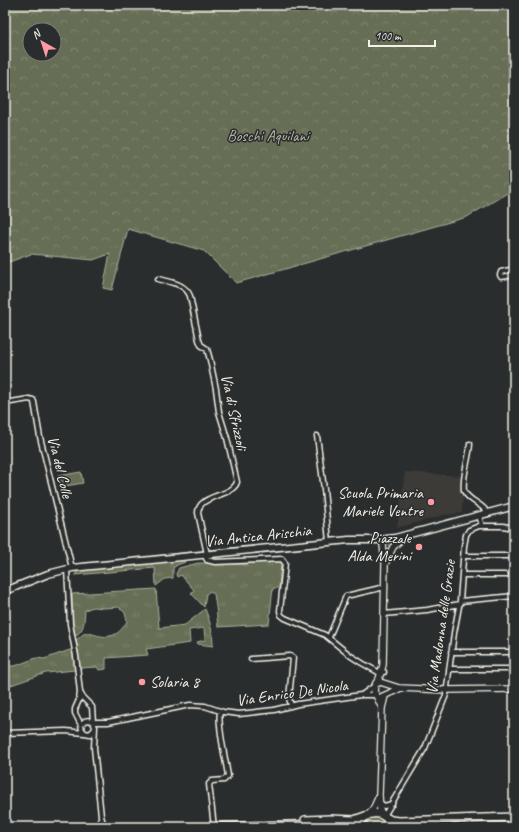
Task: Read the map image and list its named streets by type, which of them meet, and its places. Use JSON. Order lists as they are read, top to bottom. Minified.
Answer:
{"streets":{"main road":["Via Antica Arischia"],"street":["Via di Sfrizzoli","Via del Colle","Via Madonna delle Grazie","Via Enrico De Nicola"]},"crossings":[["Via di Sfrizzoli","Via Antica Arischia"],["Via del Colle","Via Antica Arischia"]],"parks":["Boschi Aquilani"],"places":["Scuola Primaria Mariele Ventre","Piazzale Alda Merini","Solaria 8"],"scale_bar":"100 m","north":"top left"}
